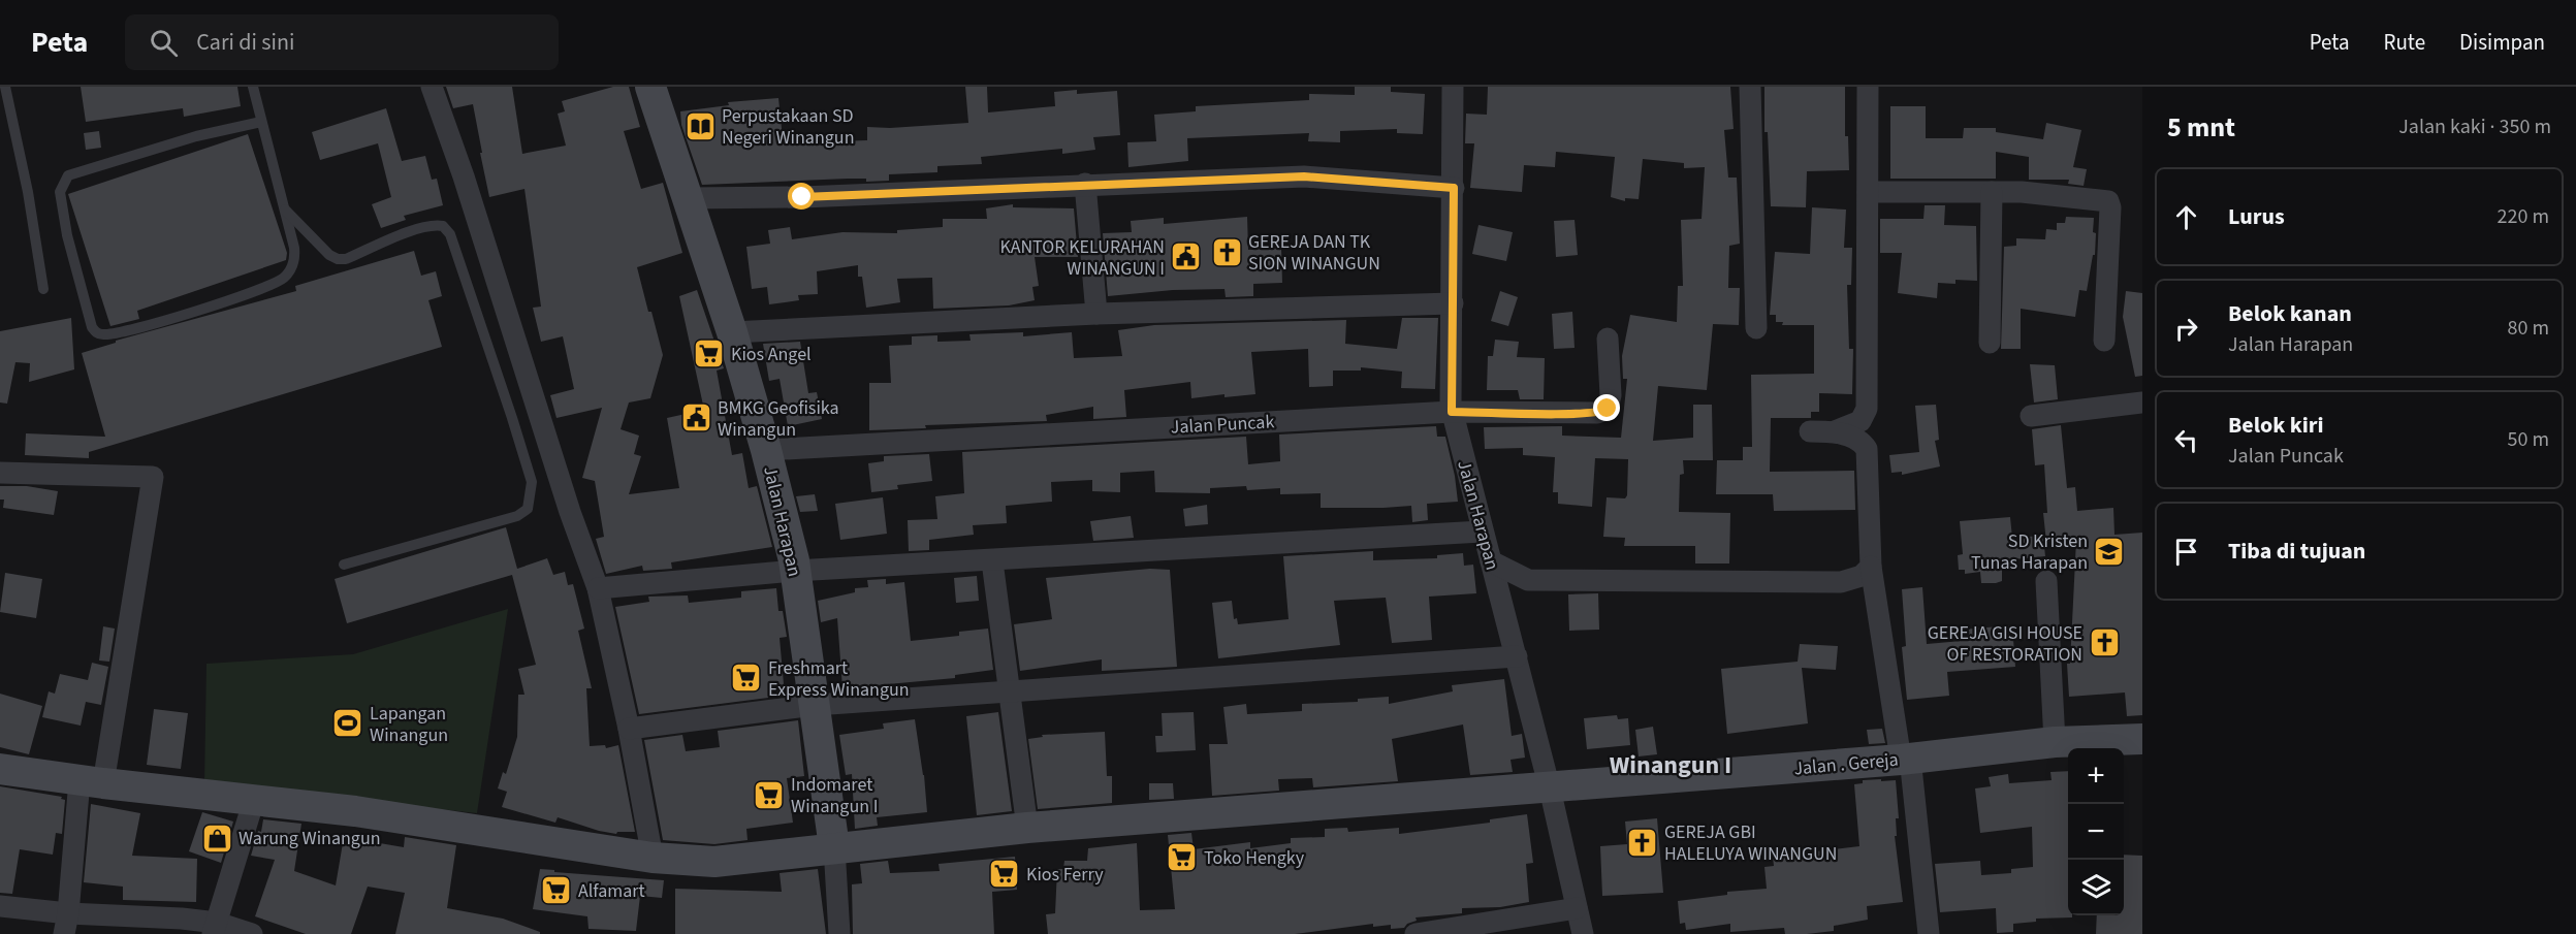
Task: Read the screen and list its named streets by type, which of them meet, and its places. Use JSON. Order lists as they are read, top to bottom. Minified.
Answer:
{"streets":{"street":["Jalan Puncak","Jalan Harapan","Jalan . Gereja"]},"crossings":[["Jalan Puncak","Jalan Harapan"],["Jalan Harapan","Jalan . Gereja"]],"districts":["Winangun I"],"places":{"library":["Perpustakaan SD Negeri Winangun"],"church":["GEREJA DAN TK SION WINANGUN","GEREJA GISI HOUSE OF RESTORATION","GEREJA GBI HALELUYA WINANGUN"],"public building":["KANTOR KELURAHAN WINANGUN I","BMKG Geofisika Winangun"],"supermarket":["Kios Angel","Freshmart Express Winangun","Indomaret Winangun I","Toko Hengky","Kios Ferry","Alfamart"],"school or university":["SD Kristen Tunas Harapan"],"sports":["Lapangan Winangun"],"shop":["Warung Winangun"]},"page":{"header":"Peta","search":"Cari di sini","nav":["Peta","Rute","Disimpan"],"heading":["5 mnt","Jalan kaki · 350 m"],"list":[["Lurus","220 m"],["Belok kanan","Jalan Harapan","80 m"],["Belok kiri","Jalan Puncak","50 m"],"Tiba di tujuan"],"map_buttons":["+","−"]}}
